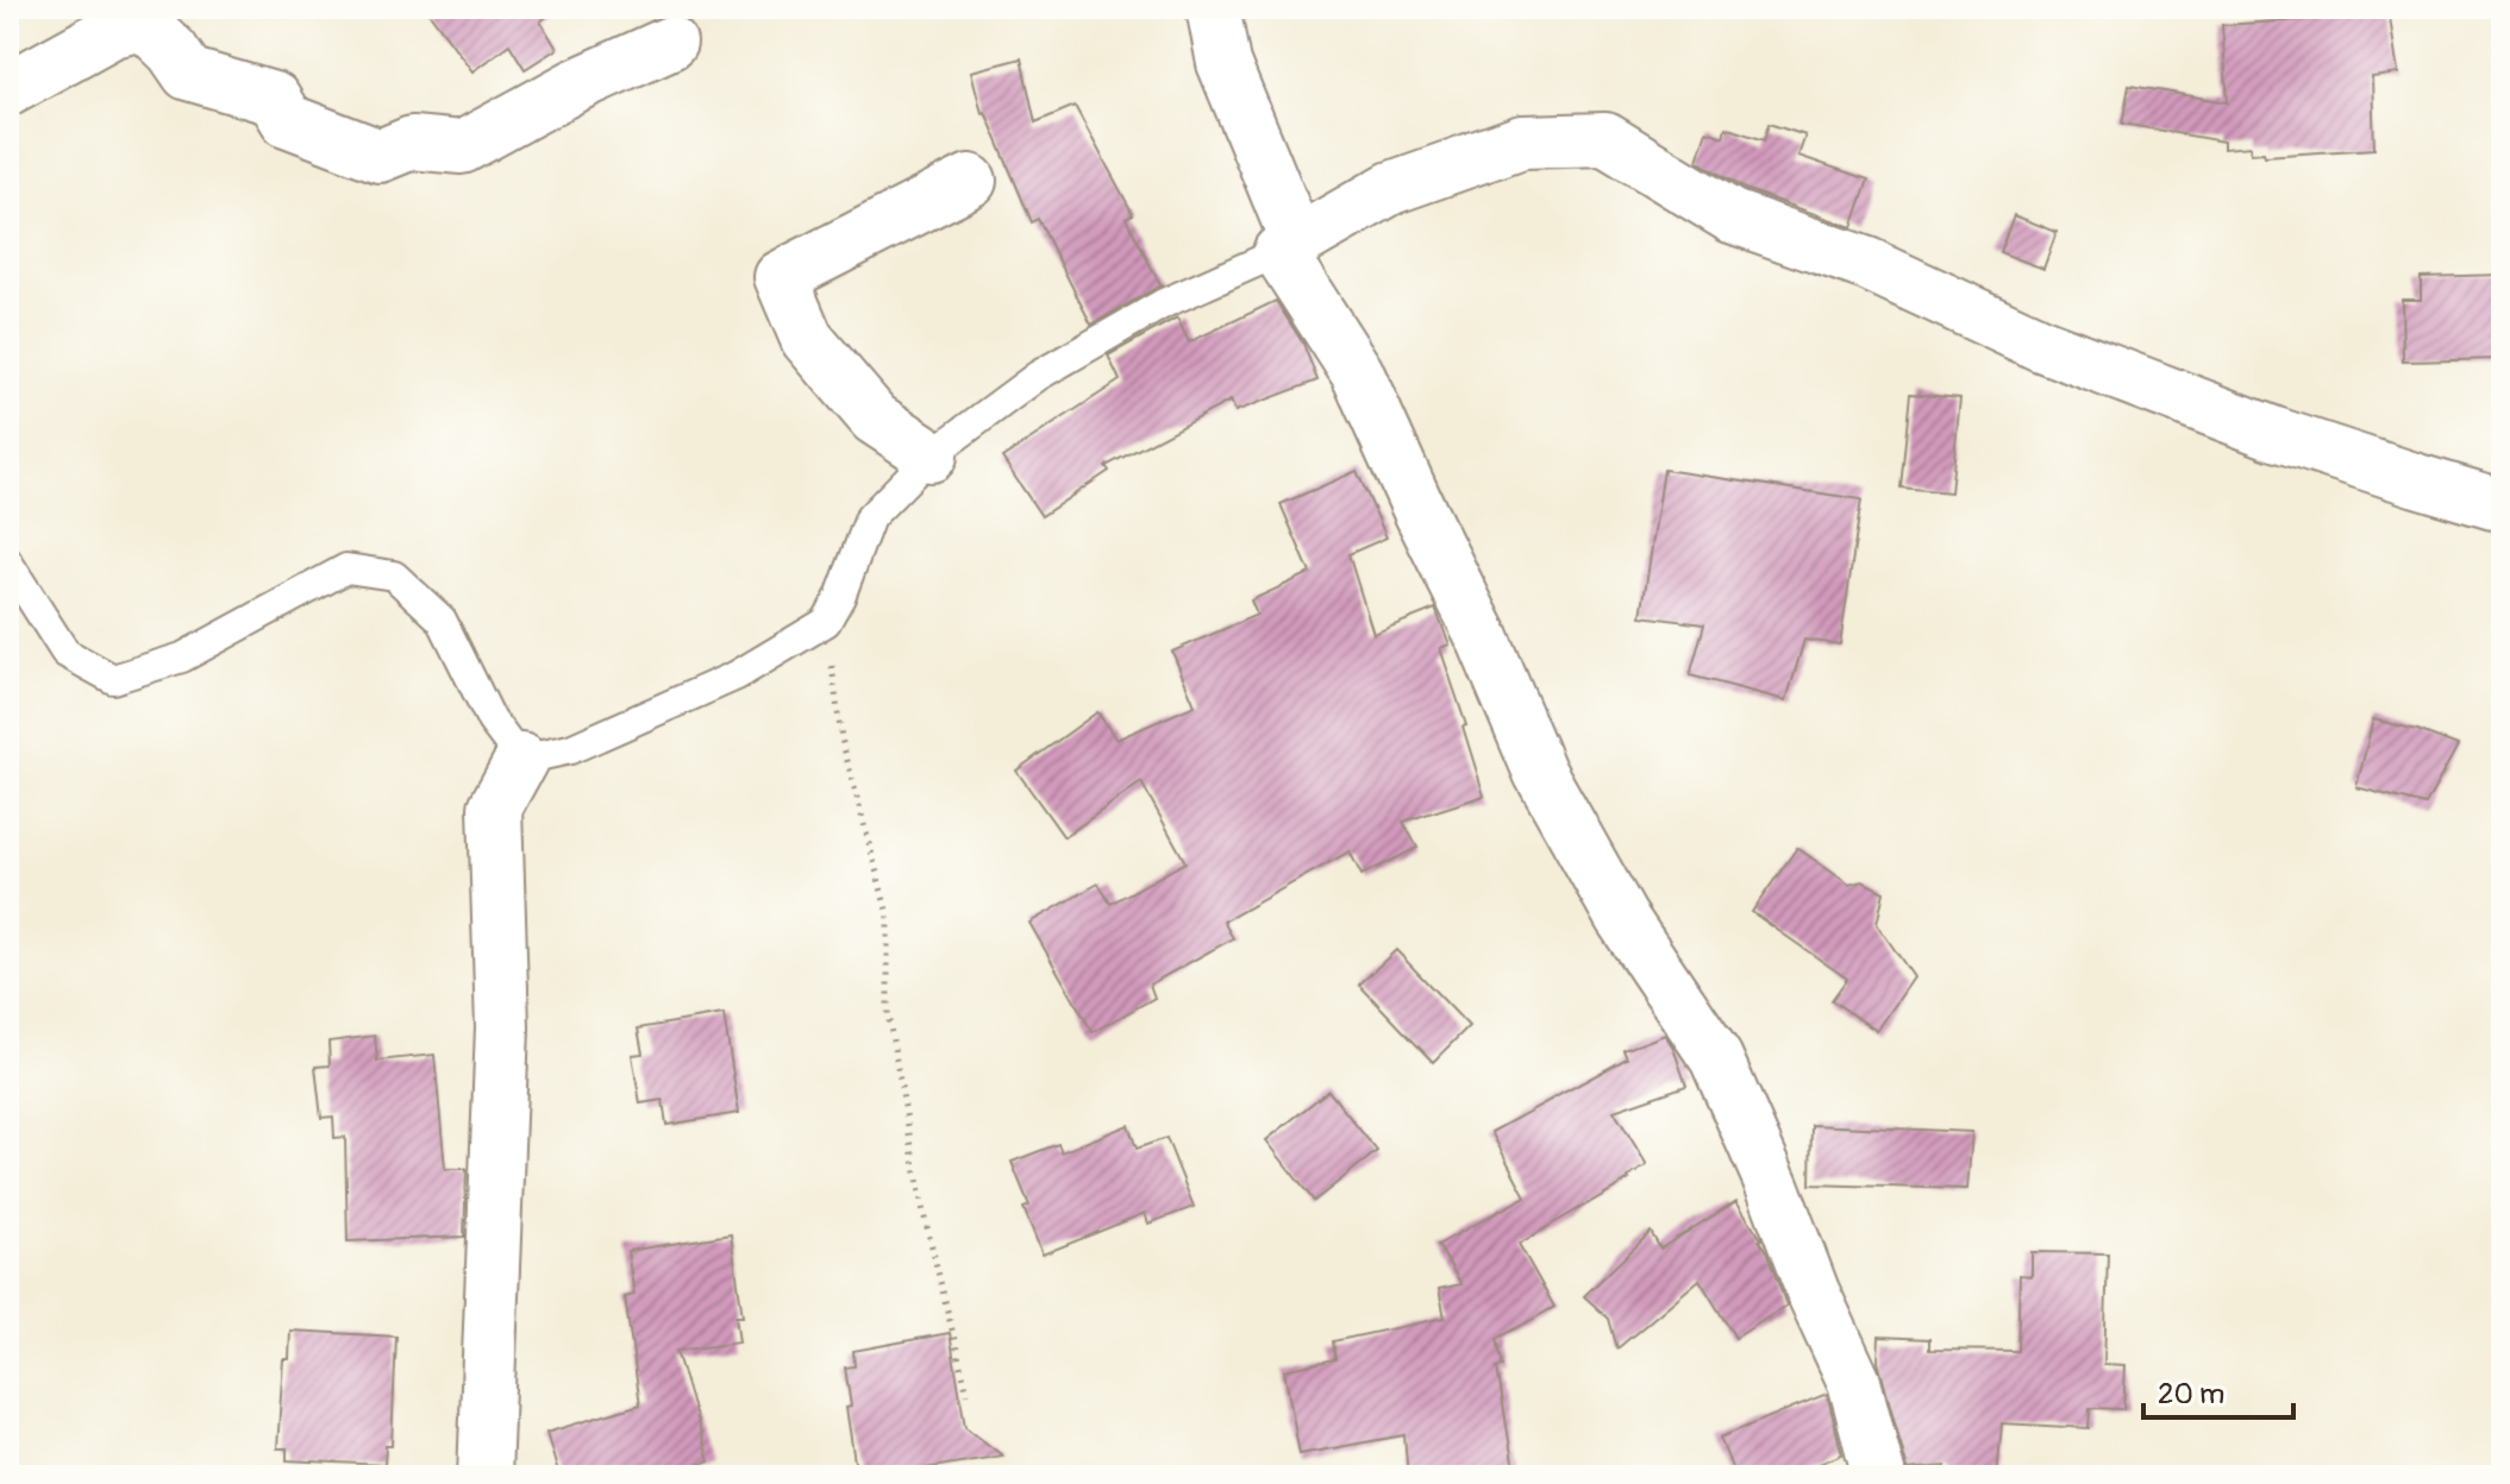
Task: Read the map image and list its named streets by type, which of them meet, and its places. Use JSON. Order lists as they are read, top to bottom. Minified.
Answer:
{"scale_bar":"20 m"}
